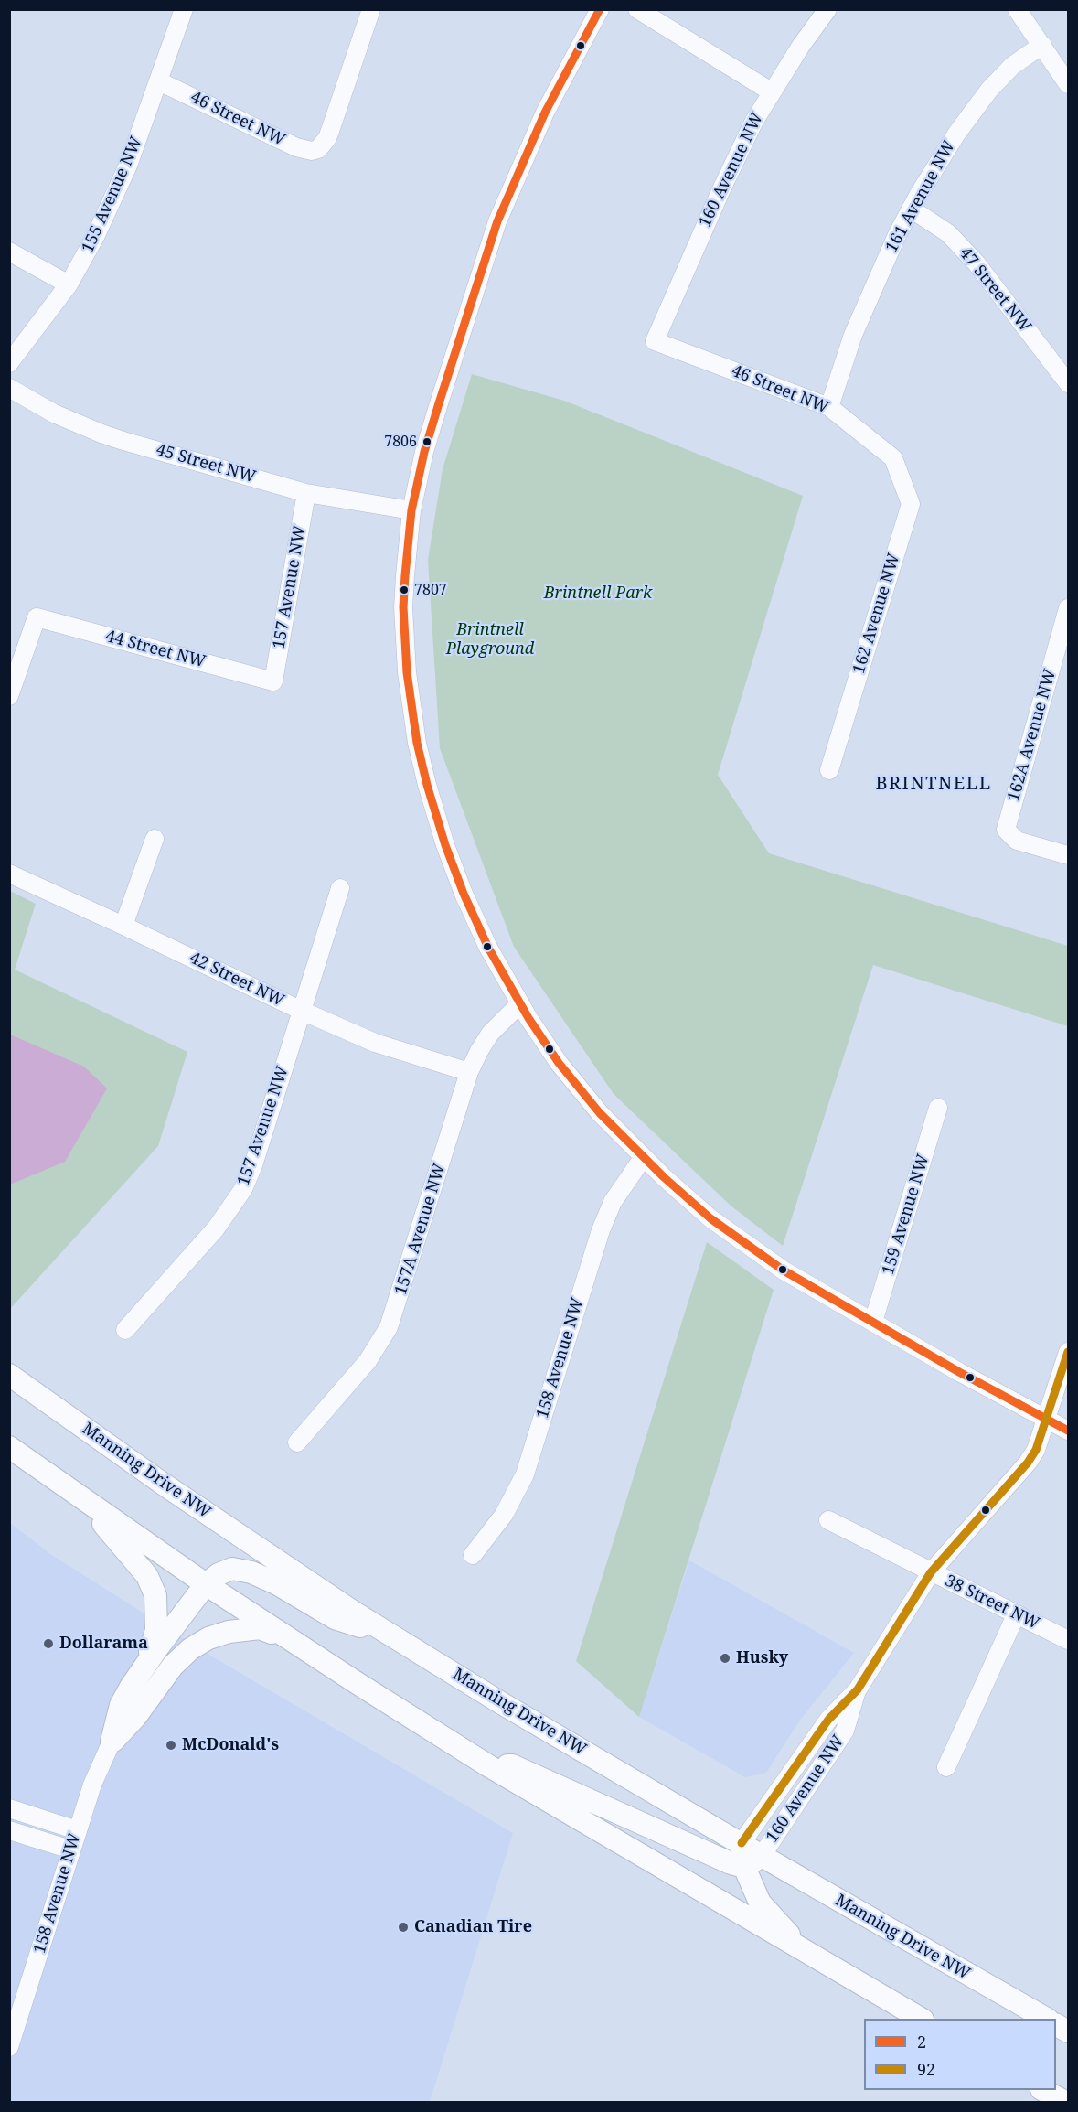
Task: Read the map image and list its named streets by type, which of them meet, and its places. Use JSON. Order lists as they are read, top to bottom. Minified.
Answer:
{"streets":{"main road":["Manning Drive NW"],"street":["46 Street NW","160 Avenue NW","155 Avenue NW","161 Avenue NW","47 Street NW","45 Street NW","157 Avenue NW","162 Avenue NW","44 Street NW","162A Avenue NW","42 Street NW","159 Avenue NW","157A Avenue NW","158 Avenue NW","38 Street NW"]},"crossings":[["46 Street NW","160 Avenue NW"],["46 Street NW","155 Avenue NW"],["46 Street NW","161 Avenue NW"],["46 Street NW","162 Avenue NW"],["160 Avenue NW","Manning Drive NW"],["160 Avenue NW","38 Street NW"],["161 Avenue NW","47 Street NW"],["45 Street NW","157 Avenue NW"],["157 Avenue NW","44 Street NW"],["157 Avenue NW","42 Street NW"],["42 Street NW","157A Avenue NW"]],"districts":["BRINTNELL"],"parks":["Brintnell Park","Brintnell Playground"],"places":["7806","7807","Dollarama","Husky","McDonald's","Canadian Tire"],"lines":["transit line 2","transit line 92"],"legend":["2","92"]}
